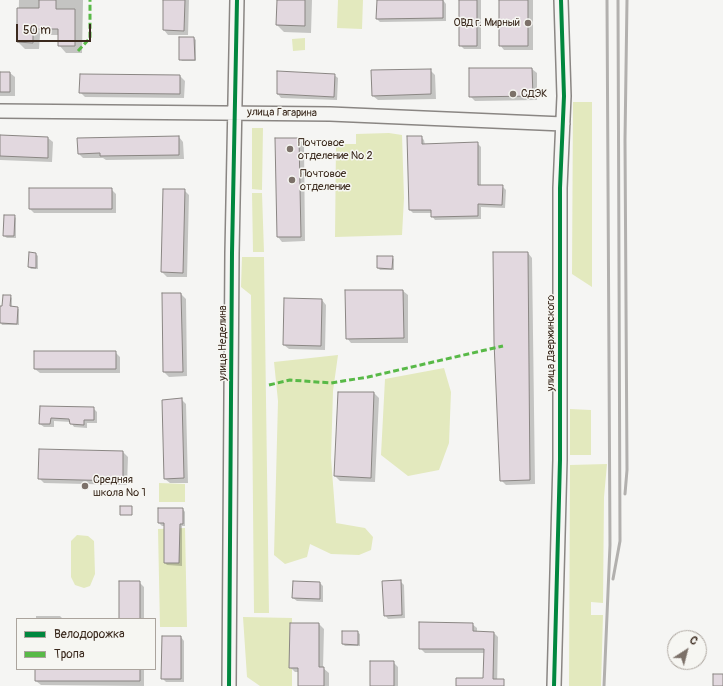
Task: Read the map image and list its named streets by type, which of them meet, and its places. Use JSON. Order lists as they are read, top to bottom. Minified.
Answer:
{"streets":{"street":["улица Гагарина","улица Неделина","улица Дзержинского"]},"crossings":[["улица Гагарина","улица Неделина"],["улица Гагарина","улица Дзержинского"]],"places":["ОВД г. Мирный","СДЭК","Почтовое отделение № 2","Почтовое отделение","Средняя школа № 1"],"legend":["Велодорожка","Тропа"],"scale_bar":"50 m","north":"top right"}
